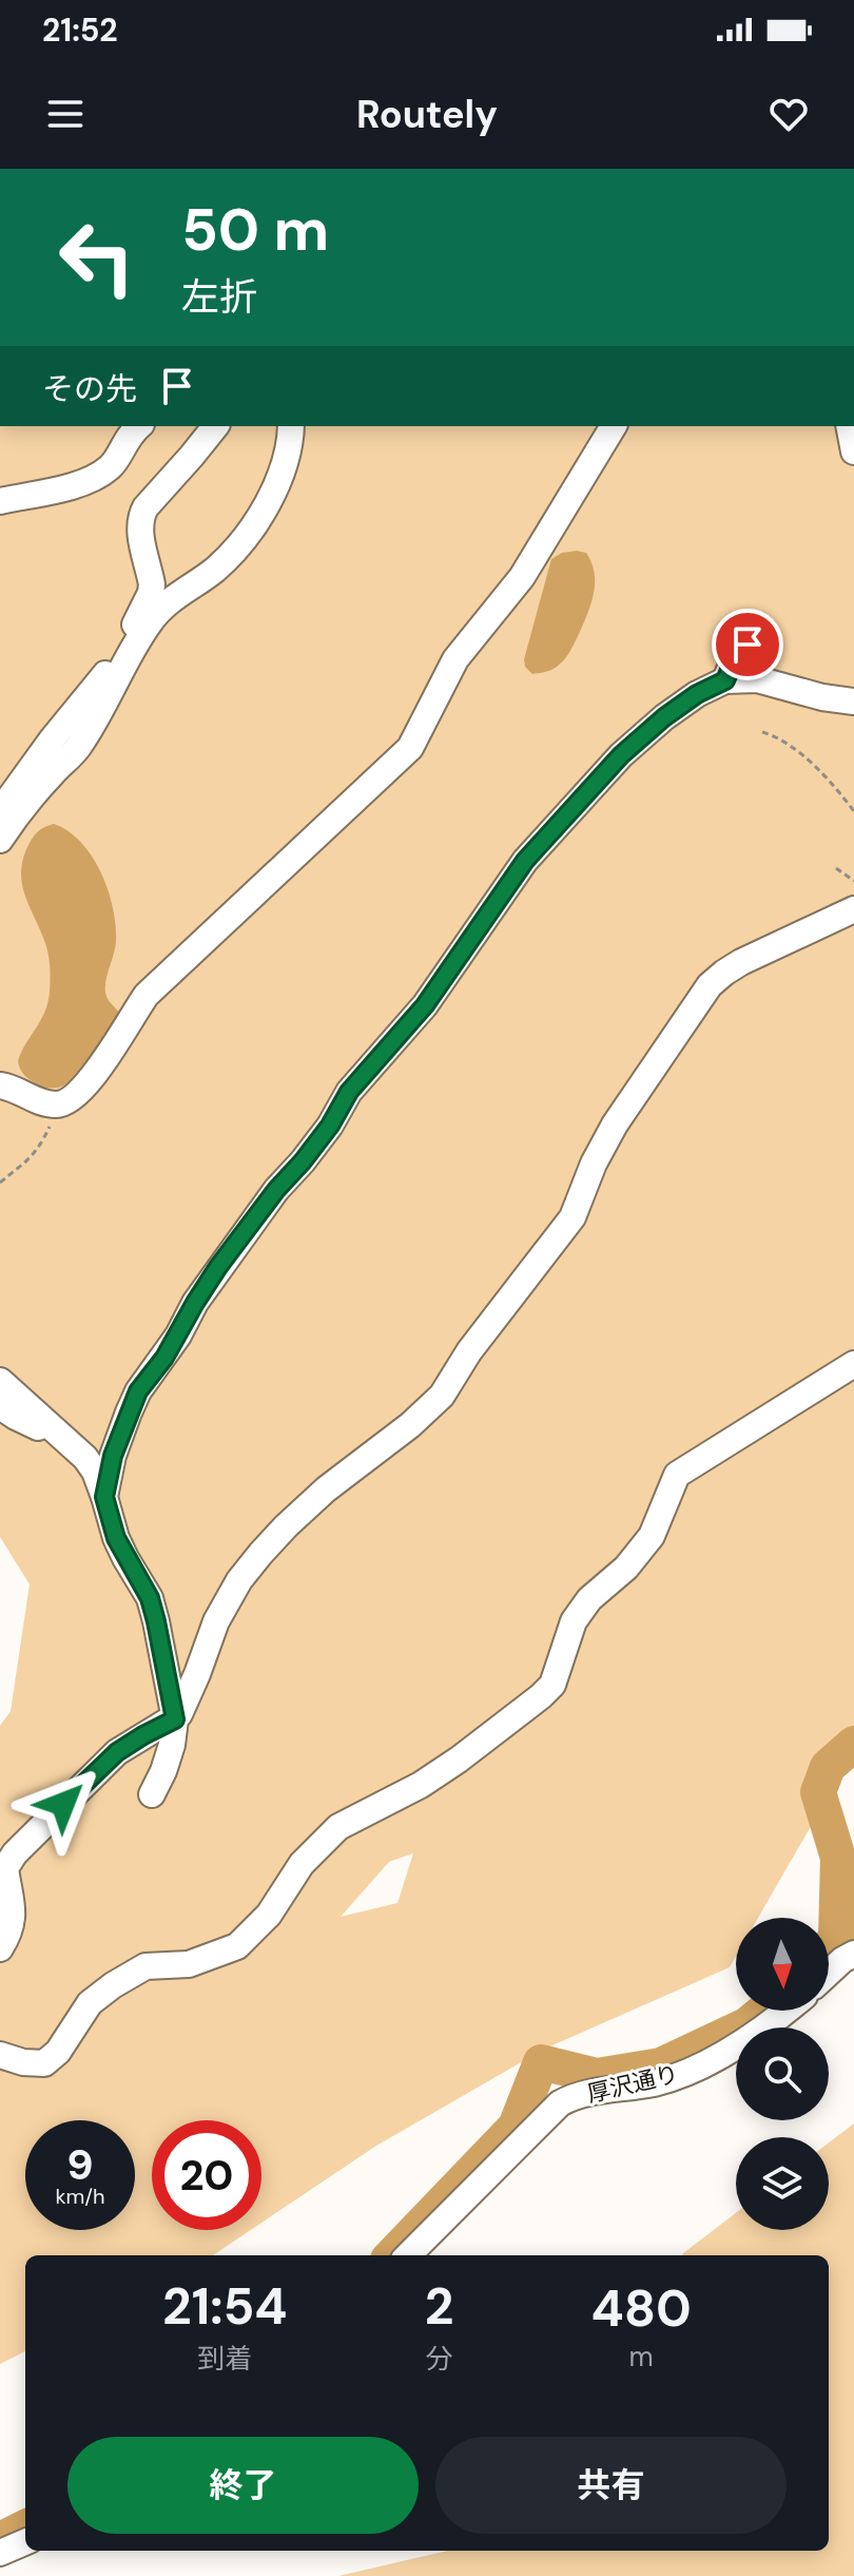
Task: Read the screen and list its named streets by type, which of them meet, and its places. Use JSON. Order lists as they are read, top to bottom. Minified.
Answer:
{"streets":{"street":["厚沢通り"]},"north":"bottom","page":{"status":"21:52","header":"Routely","turn":["50 m","左折"],"then":"その先","speed":"9 km/h","limit":"20","eta":["21:54","到着","2","分","480","m"],"buttons":["終了","共有"]}}
